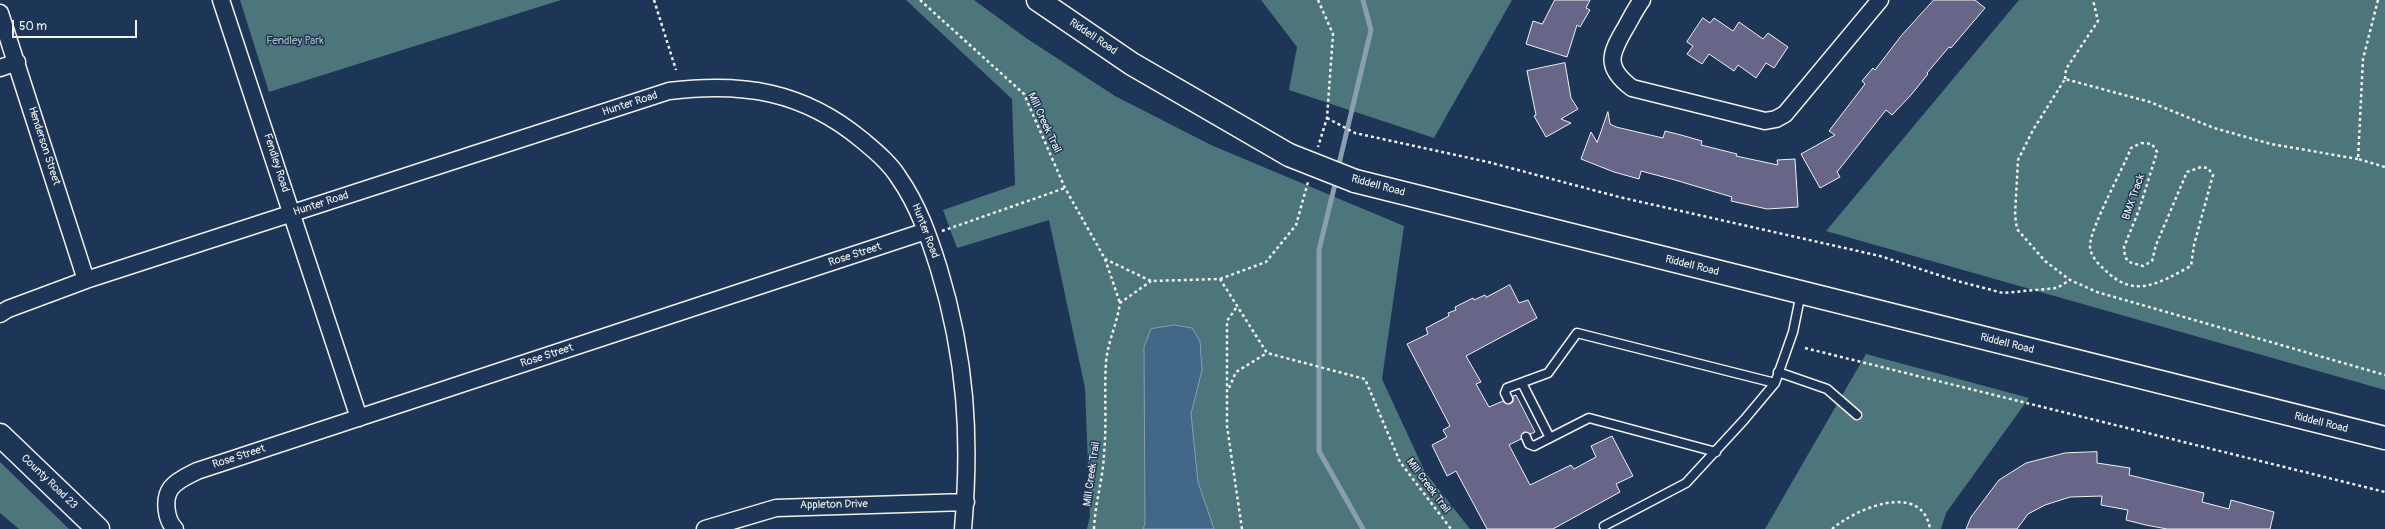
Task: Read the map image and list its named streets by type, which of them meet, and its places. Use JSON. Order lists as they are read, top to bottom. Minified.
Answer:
{"streets":{"main road":["Riddell Road","County Road 23"],"street":["Hunter Road","Henderson Street","Fendley Road","Rose Street","Appleton Drive"],"path":["Mill Creek Trail","BMX Track"]},"crossings":[["Hunter Road","Henderson Street"],["Hunter Road","Fendley Road"],["Hunter Road","Rose Street"],["Hunter Road","Appleton Drive"],["Fendley Road","Rose Street"]],"parks":["Fendley Park"],"scale_bar":"50 m"}
